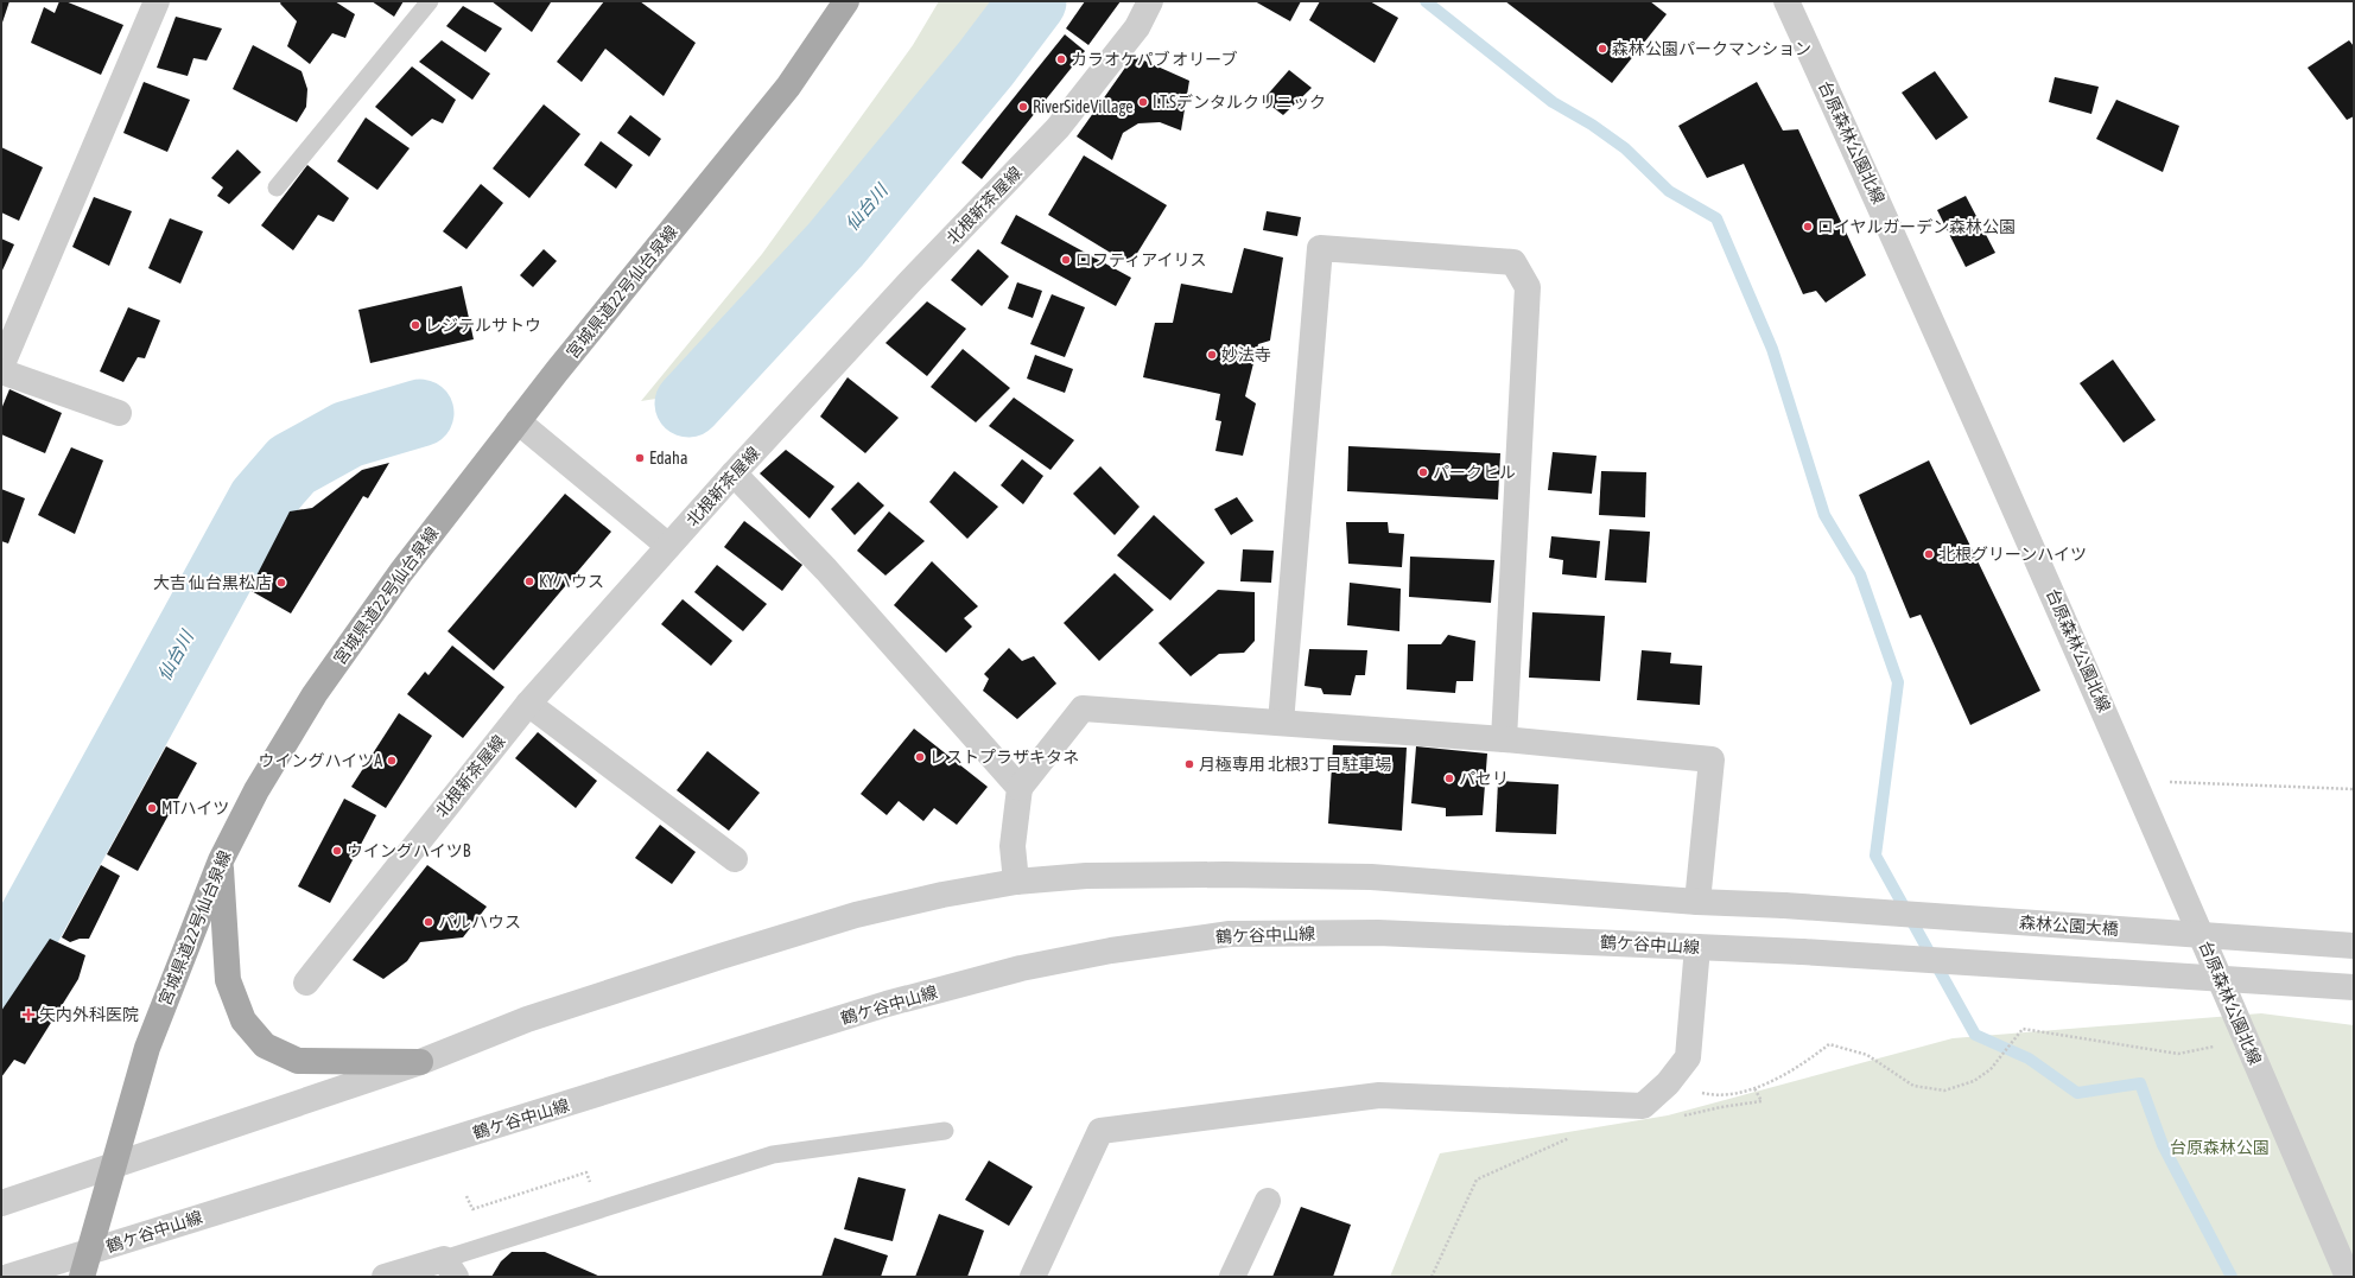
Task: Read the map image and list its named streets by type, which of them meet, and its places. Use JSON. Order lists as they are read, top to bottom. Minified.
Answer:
{"streets":{"main road":["宮城県道22号仙台泉線"],"street":["台原森林公園北線","北根新茶屋線","森林公園大橋","鶴ケ谷中山線"]},"crossings":[["宮城県道22号仙台泉線","森林公園大橋"],["宮城県道22号仙台泉線","鶴ケ谷中山線"]],"water":["仙台川"],"parks":["台原森林公園"],"places":{"other":["森林公園パークマンション","カラオケパブ オリーブ","I.T.Sデンタルクリニック","RiverSideVillage","ロイヤルガーデン森林公園","ロフティアイリス","レジテルサトウ","妙法寺","Edaha","パークヒル","北根グリーンハイツ","KYハウス","大吉 仙台黒松店","レストプラザキタネ","ウイングハイツA","月極専用 北根3丁目駐車場","パセリ","MTハイツ","ウイングハイツB","パルハウス"],"health":["矢内外科医院"]}}
